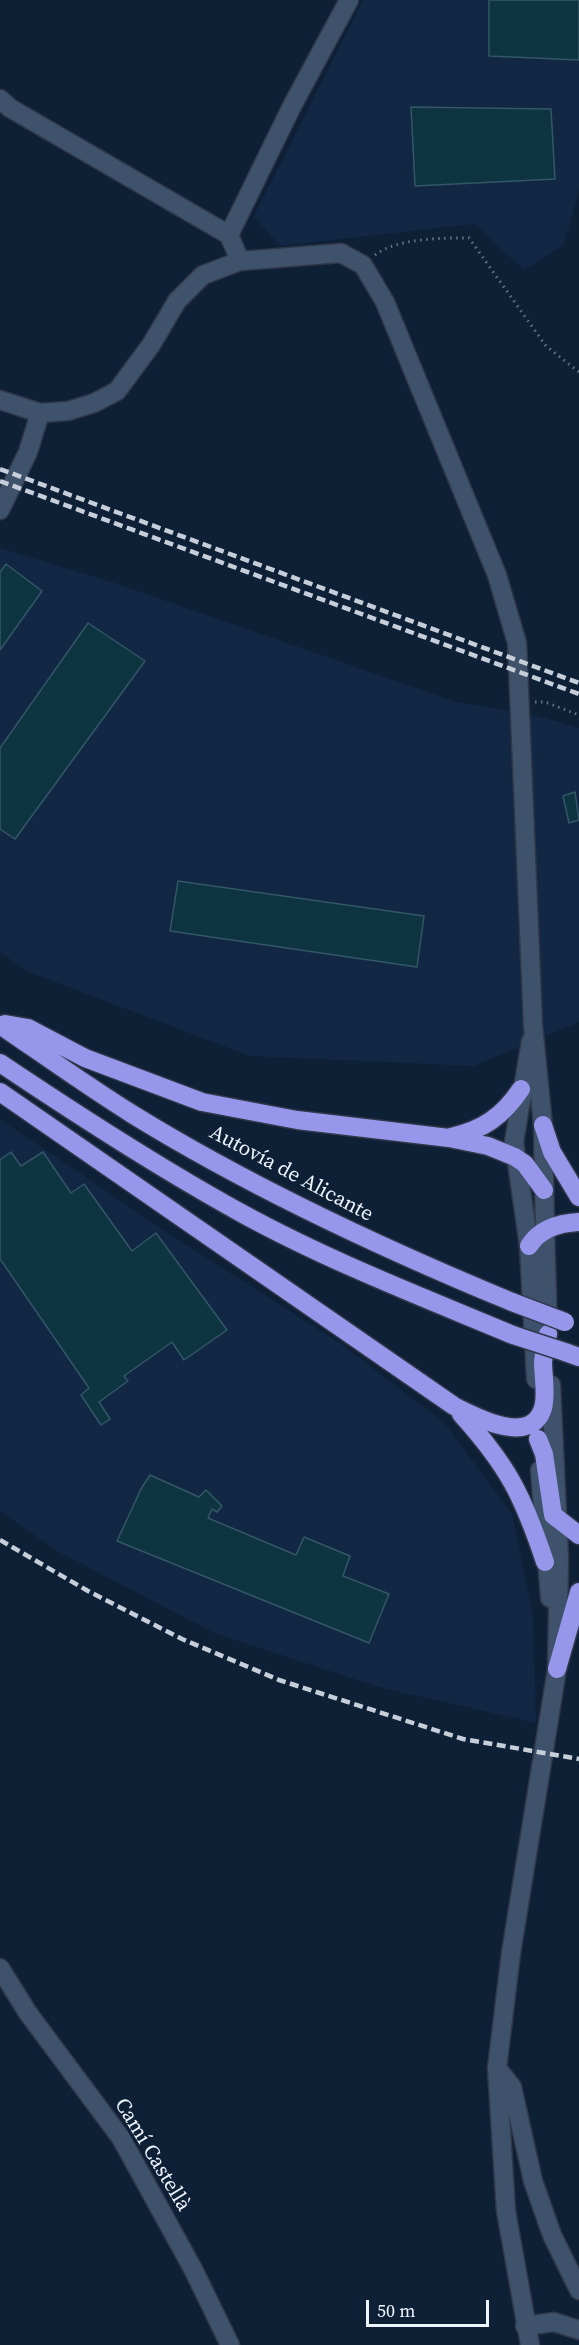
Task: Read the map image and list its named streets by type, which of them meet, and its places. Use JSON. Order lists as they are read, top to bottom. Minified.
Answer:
{"streets":{"highway":["Autovía de Alicante"],"street":["Camí Castellà"]},"scale_bar":"50 m"}
